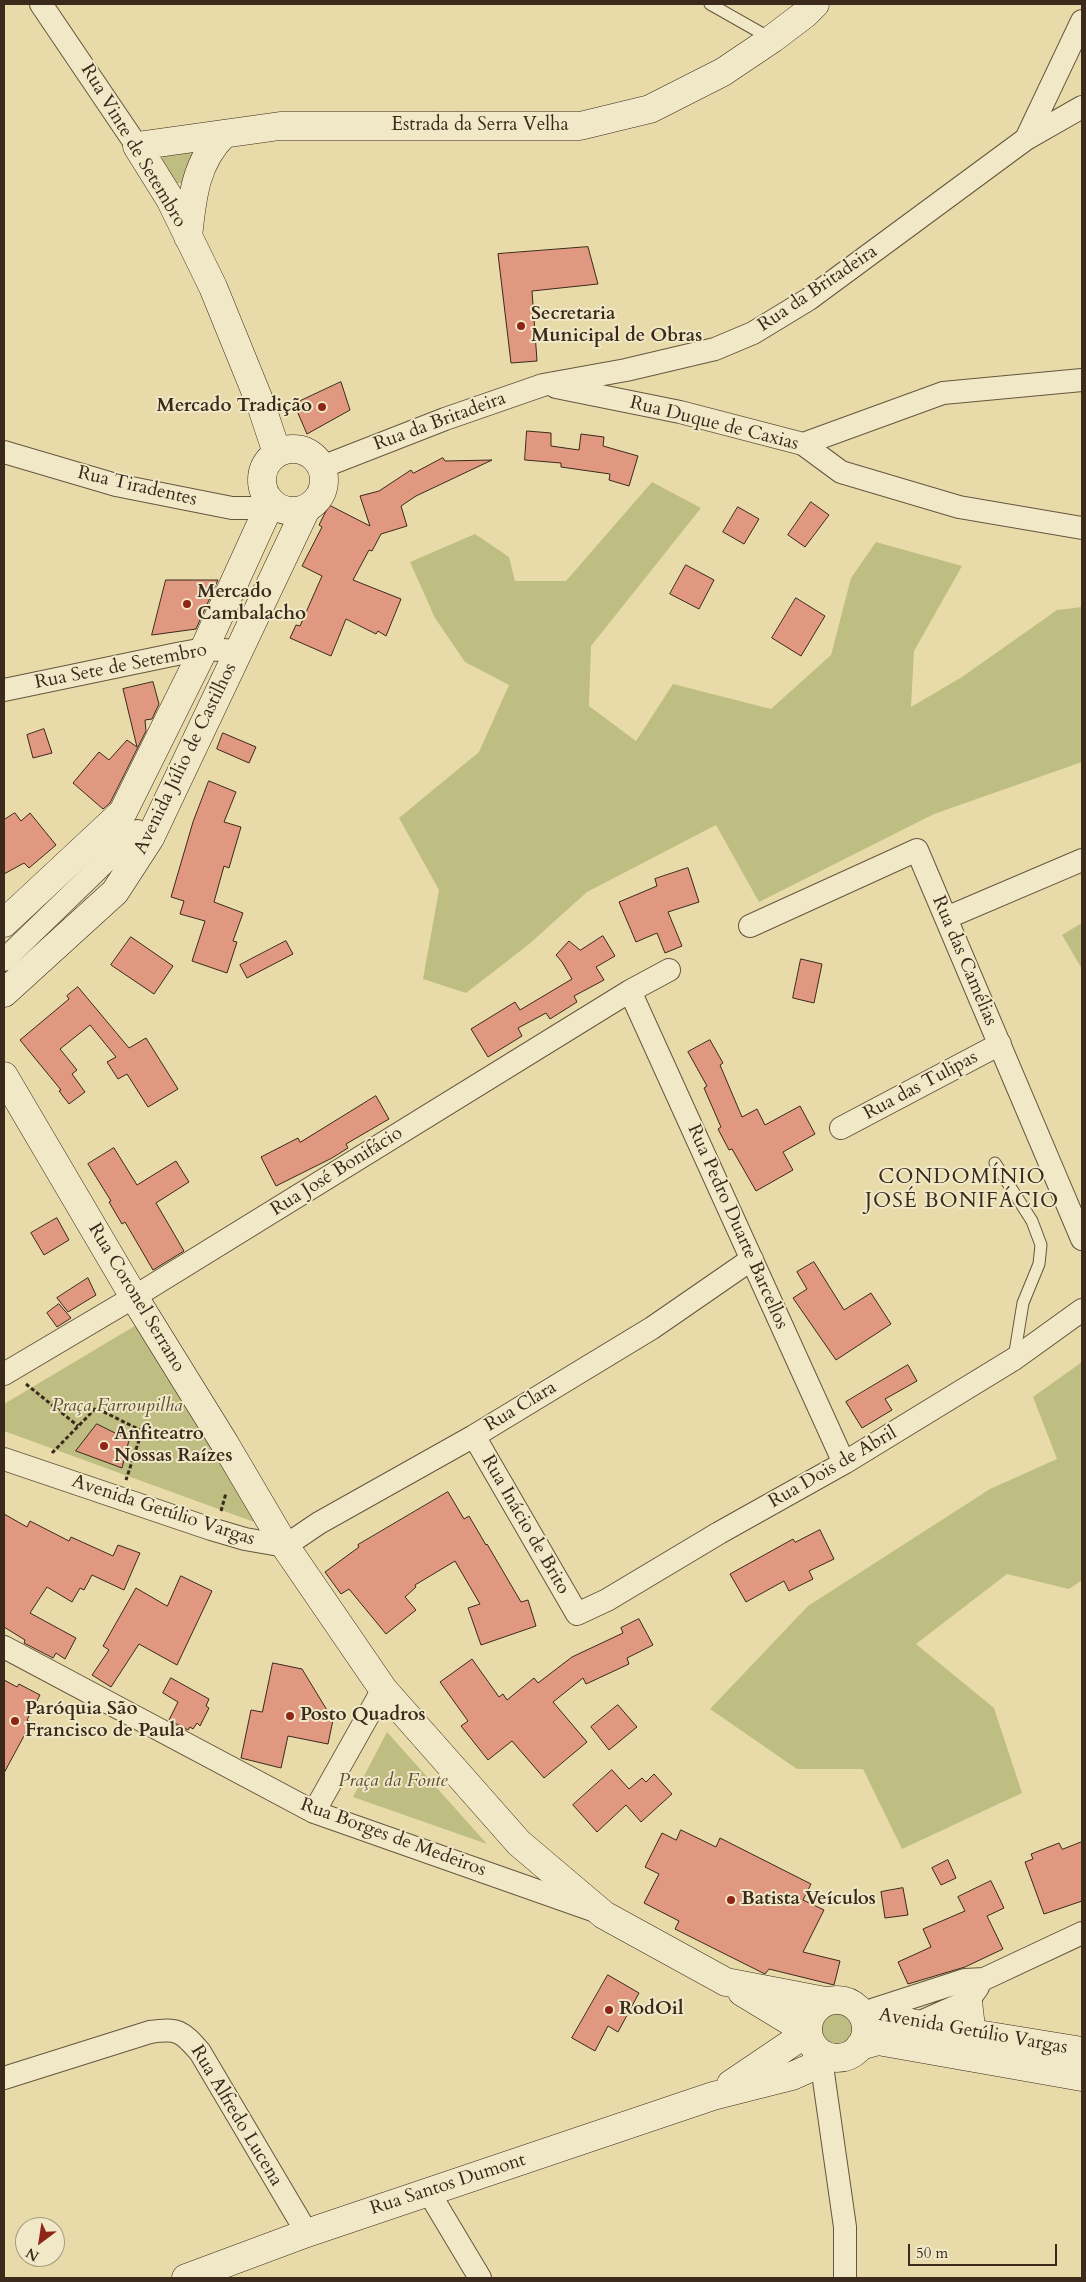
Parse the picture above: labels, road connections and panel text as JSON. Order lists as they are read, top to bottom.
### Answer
{
  "streets": {
    "main road": [
      "Estrada da Serra Velha",
      "Rua Vinte de Setembro",
      "Avenida Júlio de Castilhos",
      "Rua Coronel Serrano",
      "Avenida Getúlio Vargas",
      "Rua Santos Dumont"
    ],
    "street": [
      "Rua da Britadeira",
      "Rua Duque de Caxias",
      "Rua Tiradentes",
      "Rua Sete de Setembro",
      "Rua das Camélias",
      "Rua das Tulipas",
      "Rua José Bonifácio",
      "Rua Pedro Duarte Barcellos",
      "Rua Clara",
      "Rua Dois de Abril",
      "Rua Inácio de Brito",
      "Rua Borges de Medeiros",
      "Rua Alfredo Lucena"
    ]
  },
  "crossings": [
    ["Estrada da Serra Velha", "Rua Vinte de Setembro"],
    ["Rua Vinte de Setembro", "Rua da Britadeira"],
    ["Rua Vinte de Setembro", "Rua Tiradentes"],
    ["Rua da Britadeira", "Rua Duque de Caxias"],
    ["Rua da Britadeira", "Rua Tiradentes"],
    ["Rua Sete de Setembro", "Avenida Júlio de Castilhos"],
    ["Rua das Camélias", "Rua das Tulipas"],
    ["Rua José Bonifácio", "Rua Pedro Duarte Barcellos"],
    ["Rua José Bonifácio", "Rua Coronel Serrano"],
    ["Rua Pedro Duarte Barcellos", "Rua Clara"],
    ["Rua Pedro Duarte Barcellos", "Rua Dois de Abril"],
    ["Rua Coronel Serrano", "Rua Clara"],
    ["Rua Coronel Serrano", "Avenida Getúlio Vargas"],
    ["Rua Clara", "Avenida Getúlio Vargas"],
    ["Rua Clara", "Rua Inácio de Brito"],
    ["Rua Dois de Abril", "Rua Inácio de Brito"],
    ["Avenida Getúlio Vargas", "Rua Santos Dumont"],
    ["Rua Alfredo Lucena", "Rua Santos Dumont"]
  ],
  "districts": ["CONDOMÍNIO JOSÉ BONIFÁCIO"],
  "parks": ["Praça Farroupilha", "Praça da Fonte"],
  "places": [
    "Secretaria Municipal de Obras",
    "Mercado Tradição",
    "Mercado Cambalacho",
    "Anfiteatro Nossas Raízes",
    "Posto Quadros",
    "Paróquia São Francisco de Paula",
    "Batista Veículos",
    "RodOil"
  ],
  "scale_bar": "50 m",
  "north": "bottom left"
}
